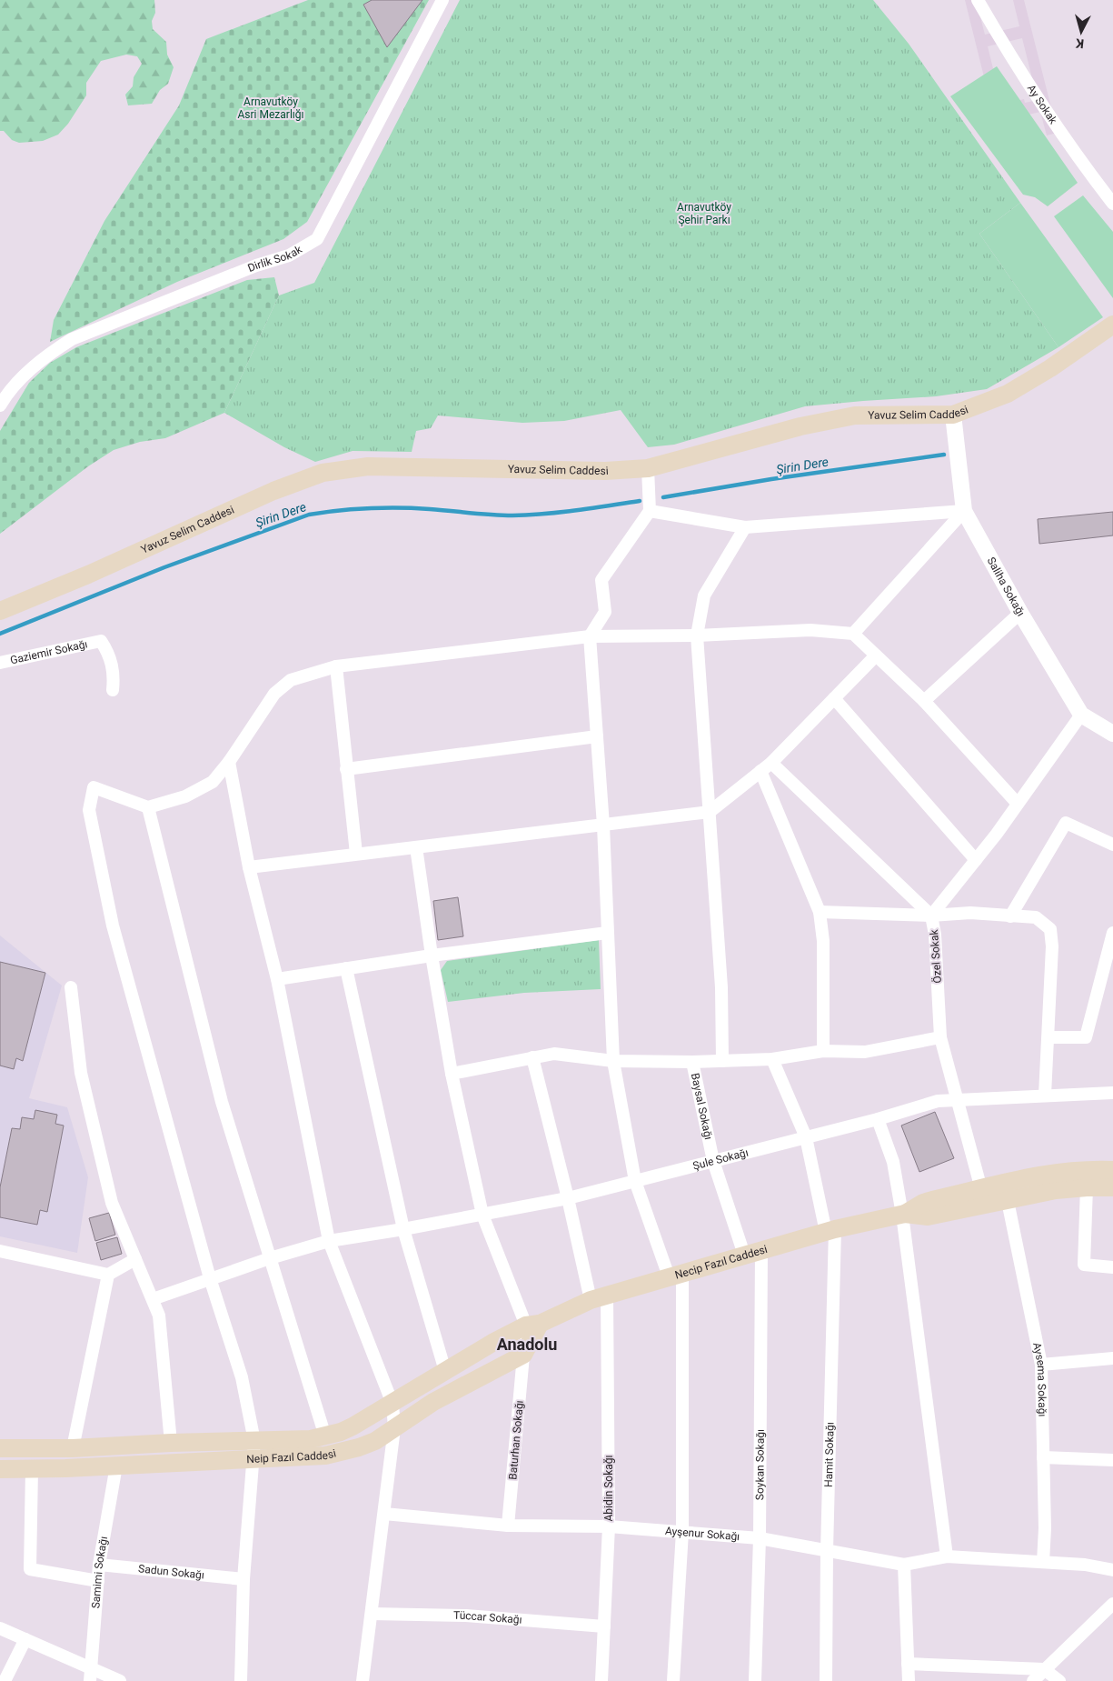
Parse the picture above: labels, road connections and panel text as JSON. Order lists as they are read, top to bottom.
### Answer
{
  "streets": {
    "main road": ["Yavuz Selim Caddesi", "Necip Fazıl Caddesi", "Neip Fazıl Caddesi"],
    "street": [
      "Ay Sokak",
      "Dirlik Sokak",
      "Saliha Sokağı",
      "Gaziemir Sokağı",
      "Özel Sokak",
      "Baysal Sokağı",
      "Şule Sokağı",
      "Aysema Sokağı",
      "Baturhan Sokağı",
      "Hamit Sokağı",
      "Soykan Sokağı",
      "Abidin Sokağı",
      "Ayşenur Sokağı",
      "Sadun Sokağı",
      "Samimi Sokağı",
      "Tüccar Sokağı"
    ]
  },
  "crossings": [
    ["Yavuz Selim Caddesi", "Saliha Sokağı"],
    ["Saliha Sokağı", "Özel Sokak"],
    ["Özel Sokak", "Şule Sokağı"],
    ["Özel Sokak", "Necip Fazıl Caddesi"],
    ["Baysal Sokağı", "Şule Sokağı"],
    ["Baysal Sokağı", "Necip Fazıl Caddesi"],
    ["Şule Sokağı", "Hamit Sokağı"],
    ["Şule Sokağı", "Abidin Sokağı"],
    ["Necip Fazıl Caddesi", "Aysema Sokağı"],
    ["Necip Fazıl Caddesi", "Hamit Sokağı"],
    ["Necip Fazıl Caddesi", "Neip Fazıl Caddesi"],
    ["Necip Fazıl Caddesi", "Soykan Sokağı"],
    ["Necip Fazıl Caddesi", "Abidin Sokağı"],
    ["Baturhan Sokağı", "Neip Fazıl Caddesi"],
    ["Baturhan Sokağı", "Ayşenur Sokağı"],
    ["Hamit Sokağı", "Ayşenur Sokağı"],
    ["Neip Fazıl Caddesi", "Samimi Sokağı"],
    ["Soykan Sokağı", "Ayşenur Sokağı"],
    ["Abidin Sokağı", "Ayşenur Sokağı"],
    ["Abidin Sokağı", "Tüccar Sokağı"],
    ["Sadun Sokağı", "Samimi Sokağı"]
  ],
  "districts": ["Anadolu"],
  "water": ["Şirin Dere"],
  "parks": ["Arnavutköy Asri Mezarlığı", "Arnavutköy Şehir Parkı"],
  "north": "bottom"
}
